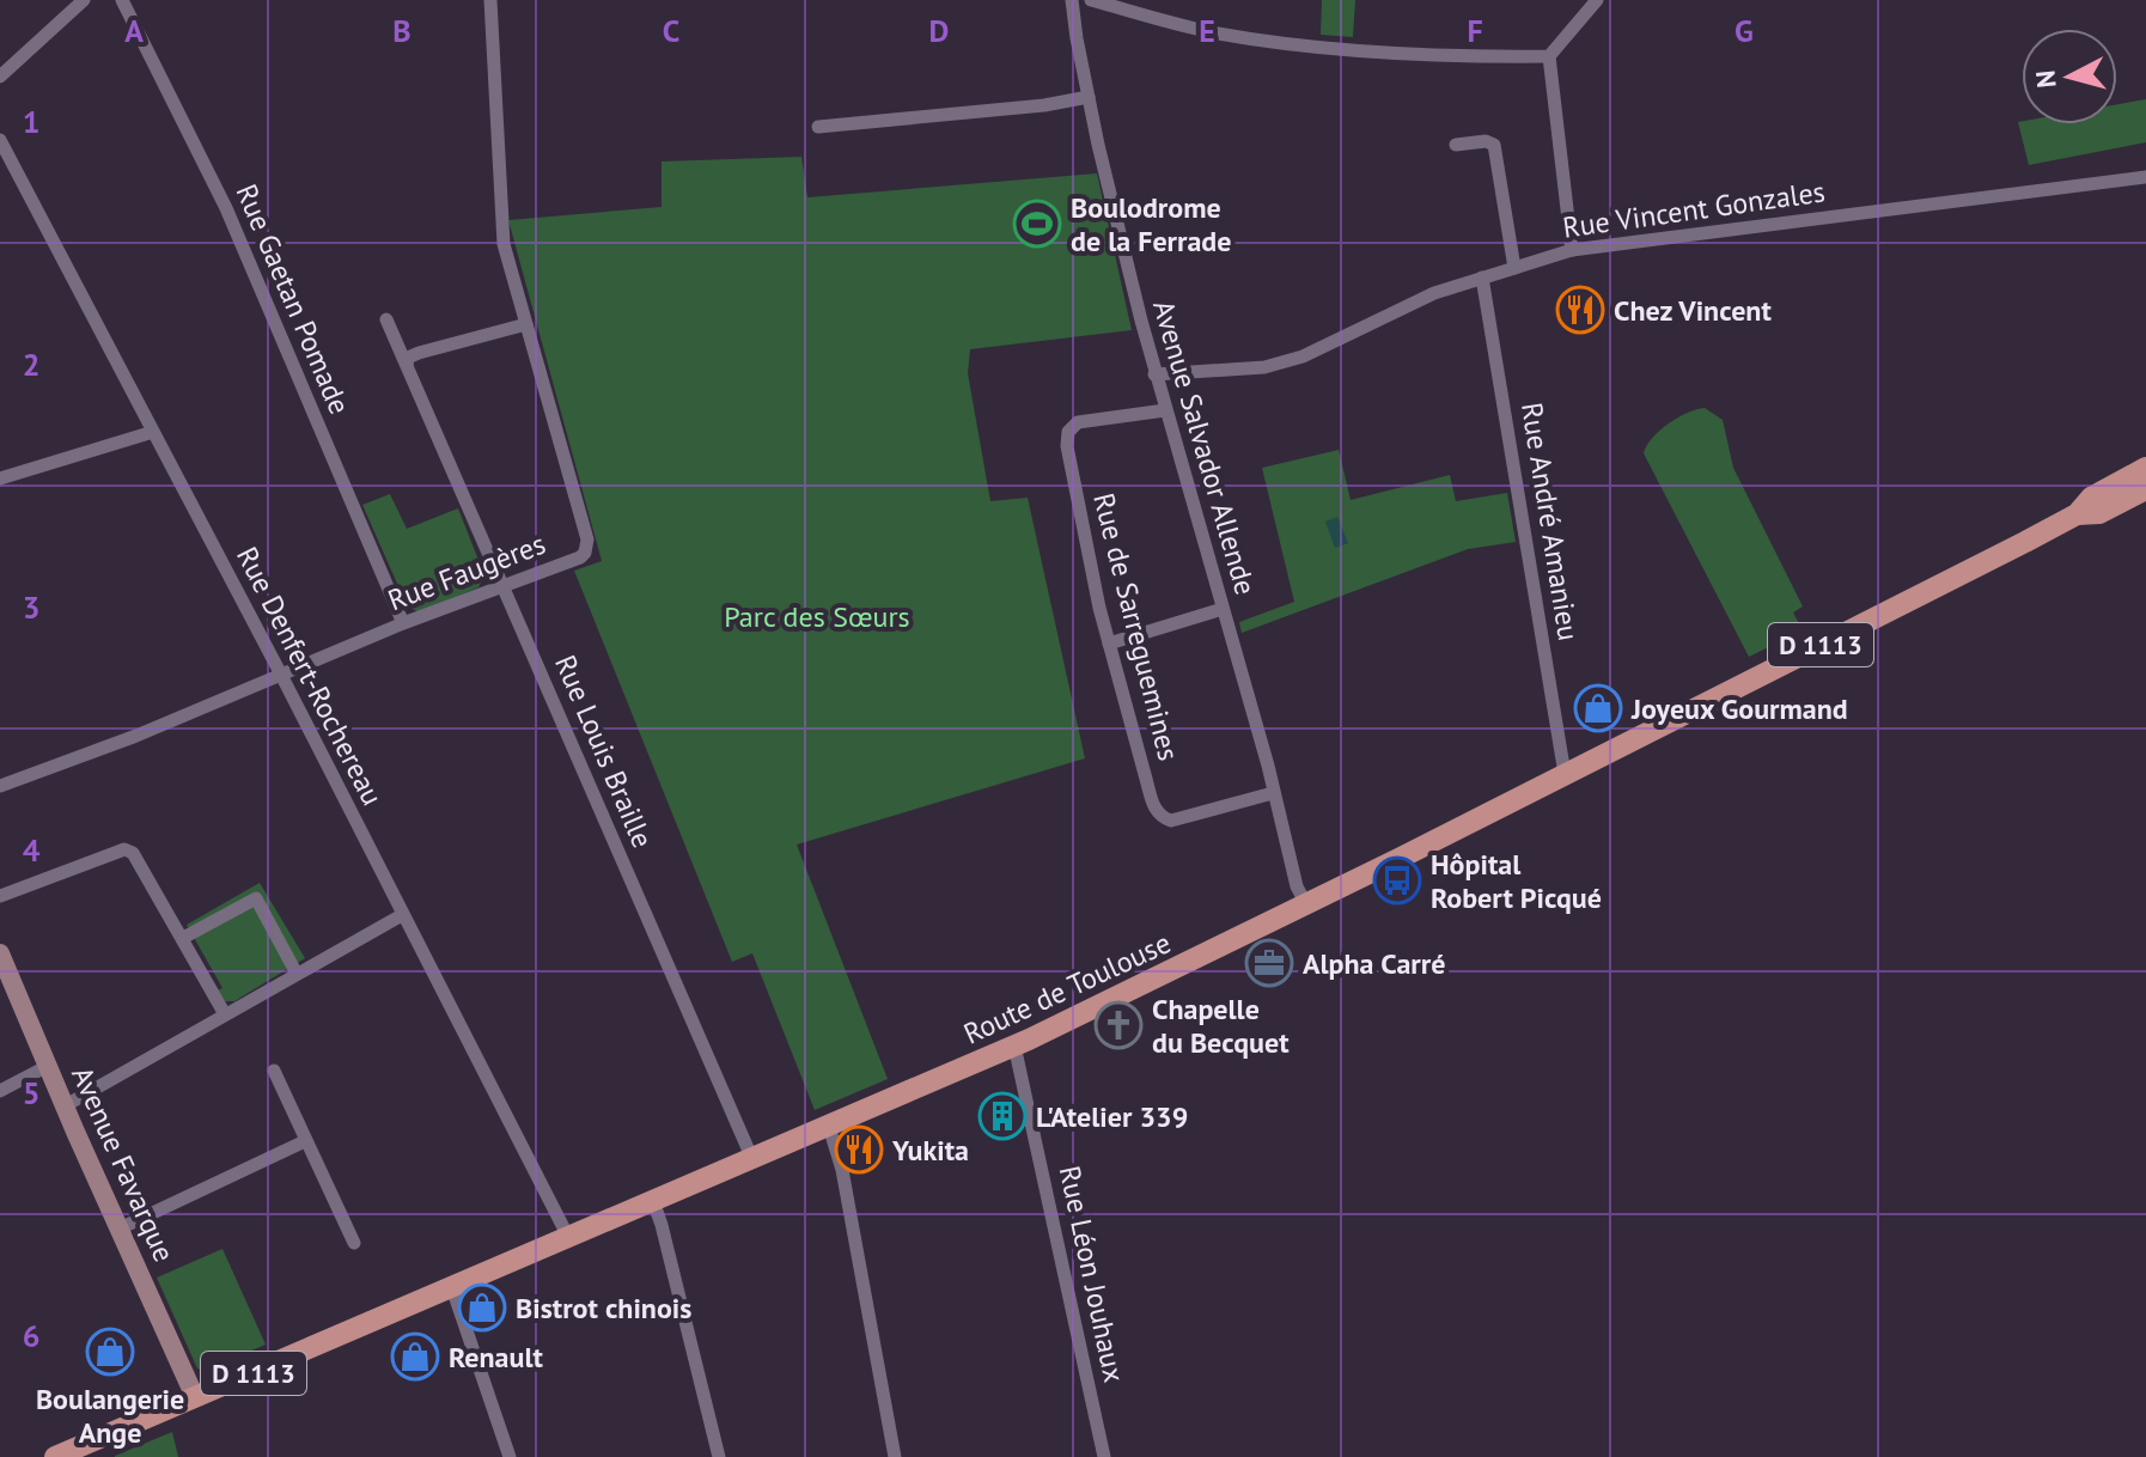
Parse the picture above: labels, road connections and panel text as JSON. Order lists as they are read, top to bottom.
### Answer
{
  "streets": {
    "main road": ["D 1113", "Route de Toulouse"],
    "street": [
      "Rue Vincent Gonzales",
      "Rue Gaetan Pomade",
      "Avenue Salvador Allende",
      "Rue André Amanieu",
      "Rue Faugères",
      "Rue de Sarreguemines",
      "Rue Denfert-Rochereau",
      "Rue Louis Braille",
      "Avenue Favarque",
      "Rue Léon Jouhaux"
    ]
  },
  "crossings": [
    ["Rue Vincent Gonzales", "Avenue Salvador Allende"],
    ["Rue Vincent Gonzales", "Rue André Amanieu"],
    ["Rue Gaetan Pomade", "Rue Faugères"],
    ["Avenue Salvador Allende", "Rue de Sarreguemines"],
    ["Avenue Salvador Allende", "Route de Toulouse"],
    ["Rue André Amanieu", "Route de Toulouse"],
    ["Rue Faugères", "Rue Denfert-Rochereau"],
    ["Rue Faugères", "Rue Louis Braille"],
    ["Rue Denfert-Rochereau", "Route de Toulouse"],
    ["Rue Louis Braille", "Route de Toulouse"],
    ["Route de Toulouse", "Avenue Favarque"],
    ["Route de Toulouse", "Rue Léon Jouhaux"]
  ],
  "parks": ["Parc des Sœurs"],
  "places": {
    "sports": ["Boulodrome de la Ferrade"],
    "restaurant": ["Chez Vincent", "Yukita"],
    "shop": [
      "Joyeux Gourmand",
      "Bistrot chinois",
      "Boulangerie Ange",
      "Renault"
    ],
    "bus stop": ["Hôpital Robert Picqué"],
    "office": ["Alpha Carré"],
    "church": ["Chapelle du Becquet"],
    "building": ["L'Atelier 339"]
  },
  "north": "left",
  "grid": {
    "columns": [
      "A",
      "B",
      "C",
      "D",
      "E",
      "F",
      "G"
    ],
    "rows": [
      "1",
      "2",
      "3",
      "4",
      "5",
      "6"
    ]
  }
}
